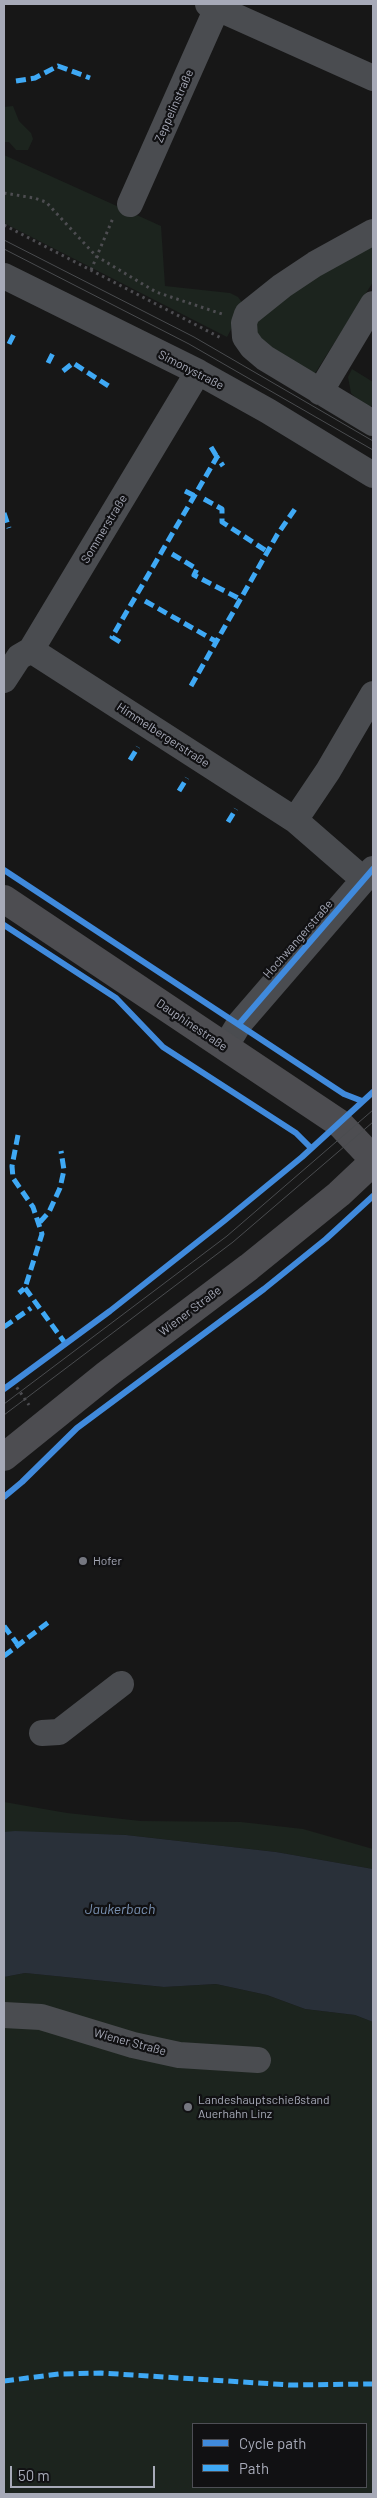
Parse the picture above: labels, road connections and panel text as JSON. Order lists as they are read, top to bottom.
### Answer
{
  "streets": {
    "main road": ["Dauphinestraße", "Wiener Straße"],
    "street": [
      "Zeppelinstraße",
      "Simonystraße",
      "Sommerstraße",
      "Himmelbergerstraße",
      "Hochwangerstraße"
    ]
  },
  "crossings": [
    ["Simonystraße", "Sommerstraße"],
    ["Sommerstraße", "Himmelbergerstraße"],
    ["Himmelbergerstraße", "Hochwangerstraße"],
    ["Hochwangerstraße", "Dauphinestraße"],
    ["Dauphinestraße", "Wiener Straße"]
  ],
  "water": ["Jaukerbach"],
  "places": ["Hofer", "Landeshauptschießstand Auerhahn Linz"],
  "legend": ["Cycle path", "Path"],
  "scale_bar": "50 m"
}
